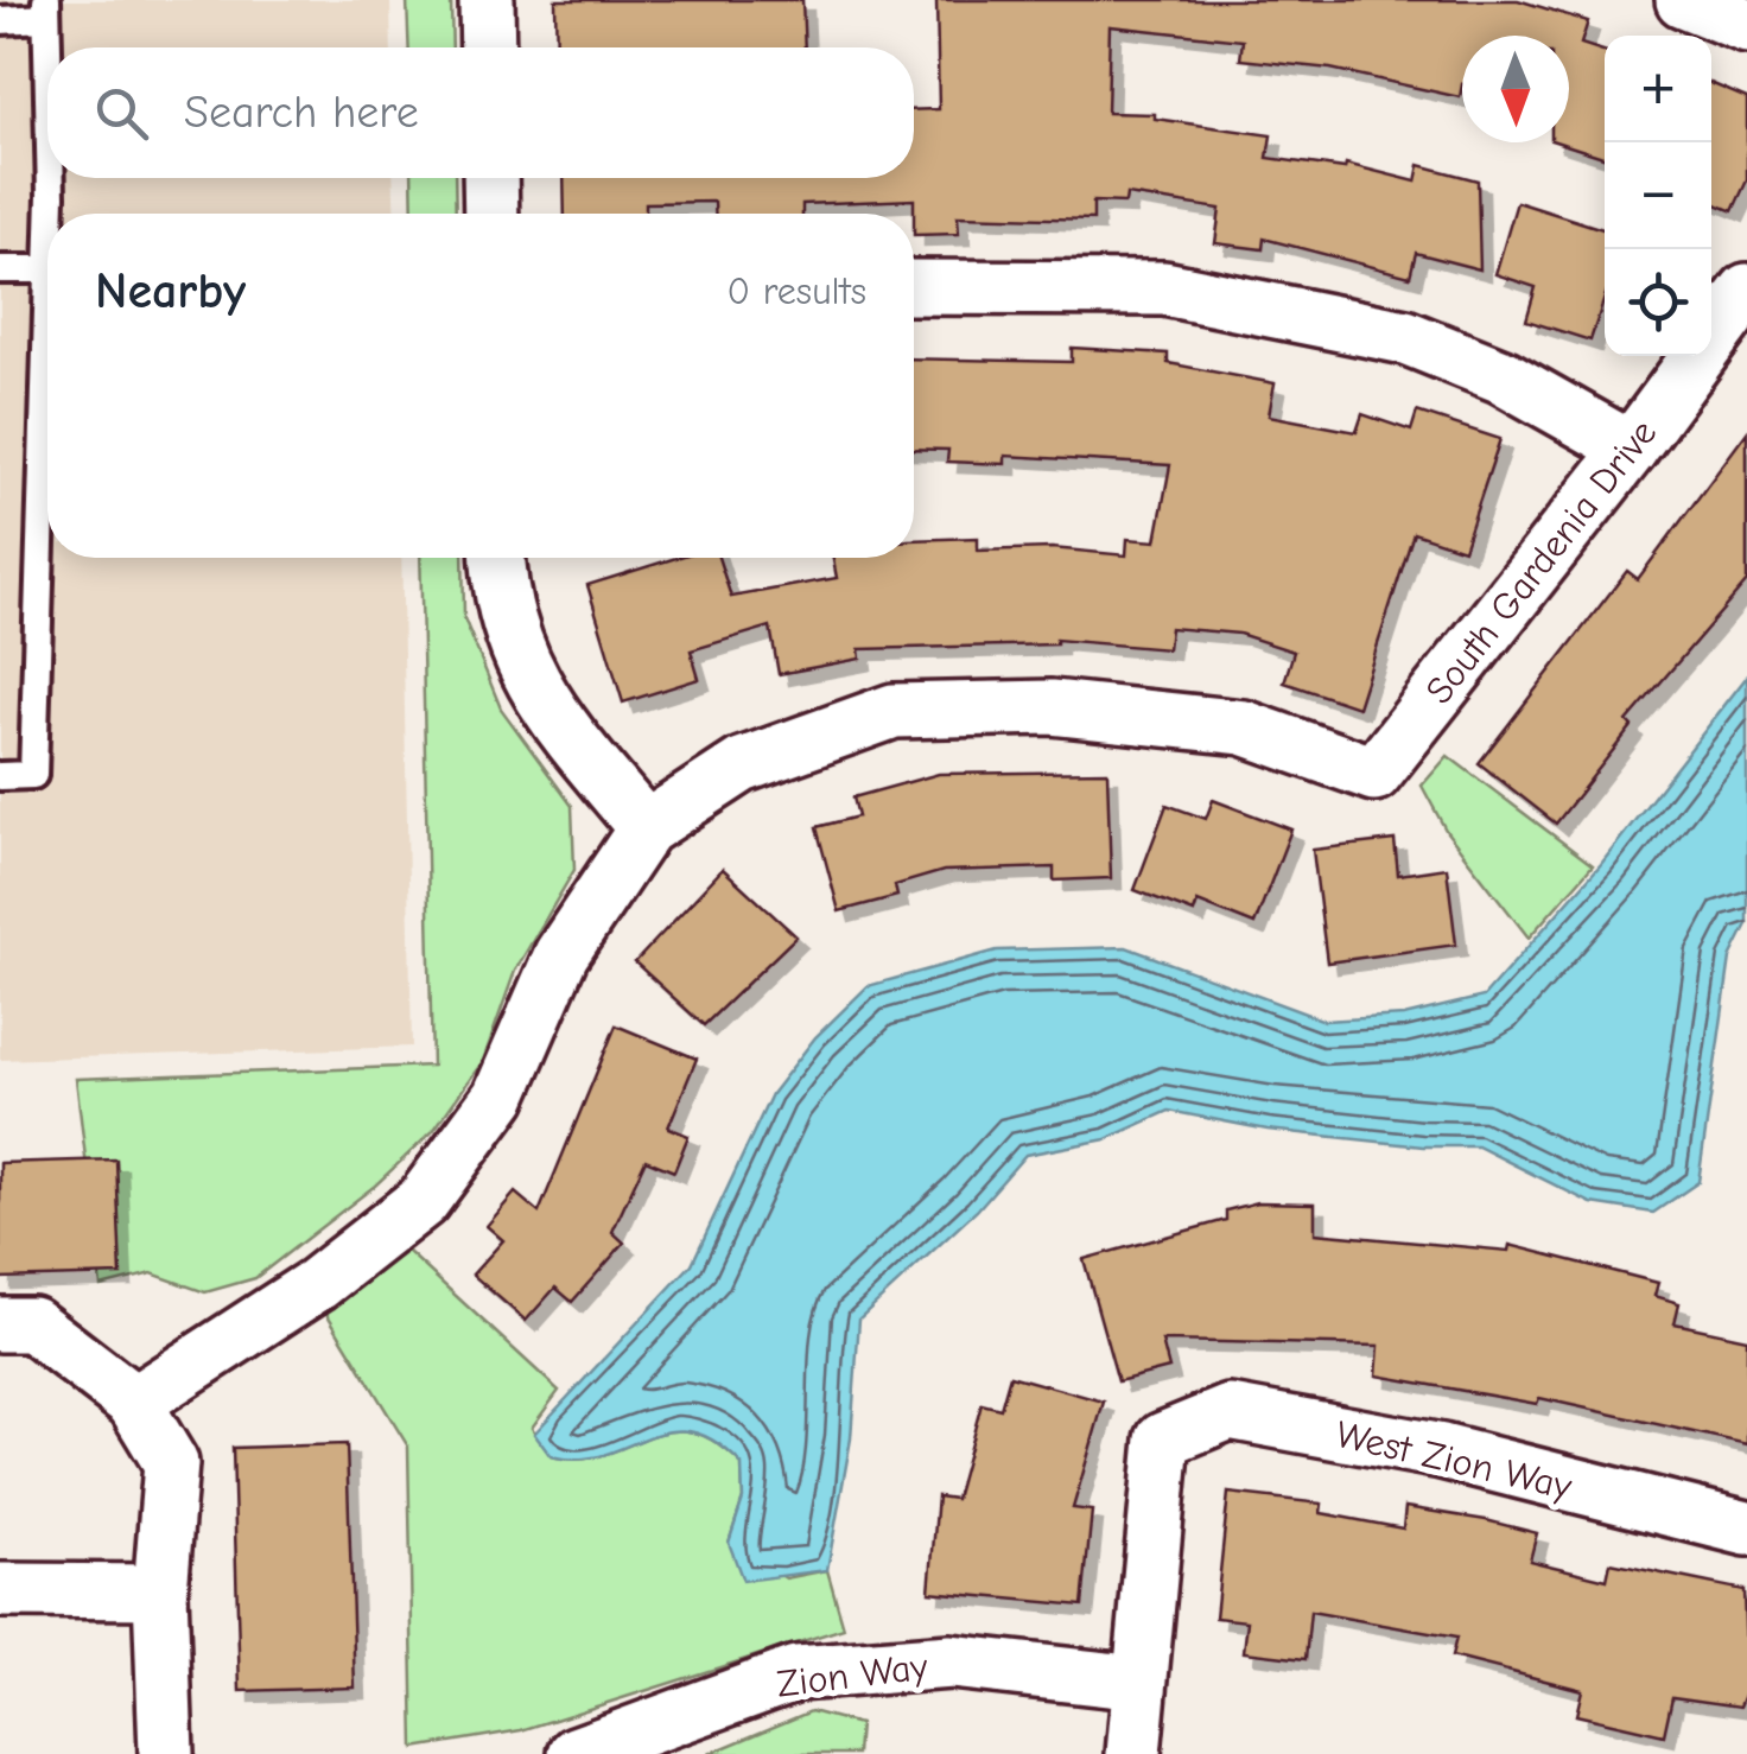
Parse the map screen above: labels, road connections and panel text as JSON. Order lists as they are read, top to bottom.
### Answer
{
  "streets": {
    "street": ["South Gardenia Drive", "West Zion Way", "Zion Way"]
  },
  "crossings": [
    ["West Zion Way", "Zion Way"]
  ],
  "north": "bottom",
  "page": {
    "map_buttons": ["+", "−"],
    "search": "Search here",
    "heading": ["Nearby", "0 results"]
  }
}
